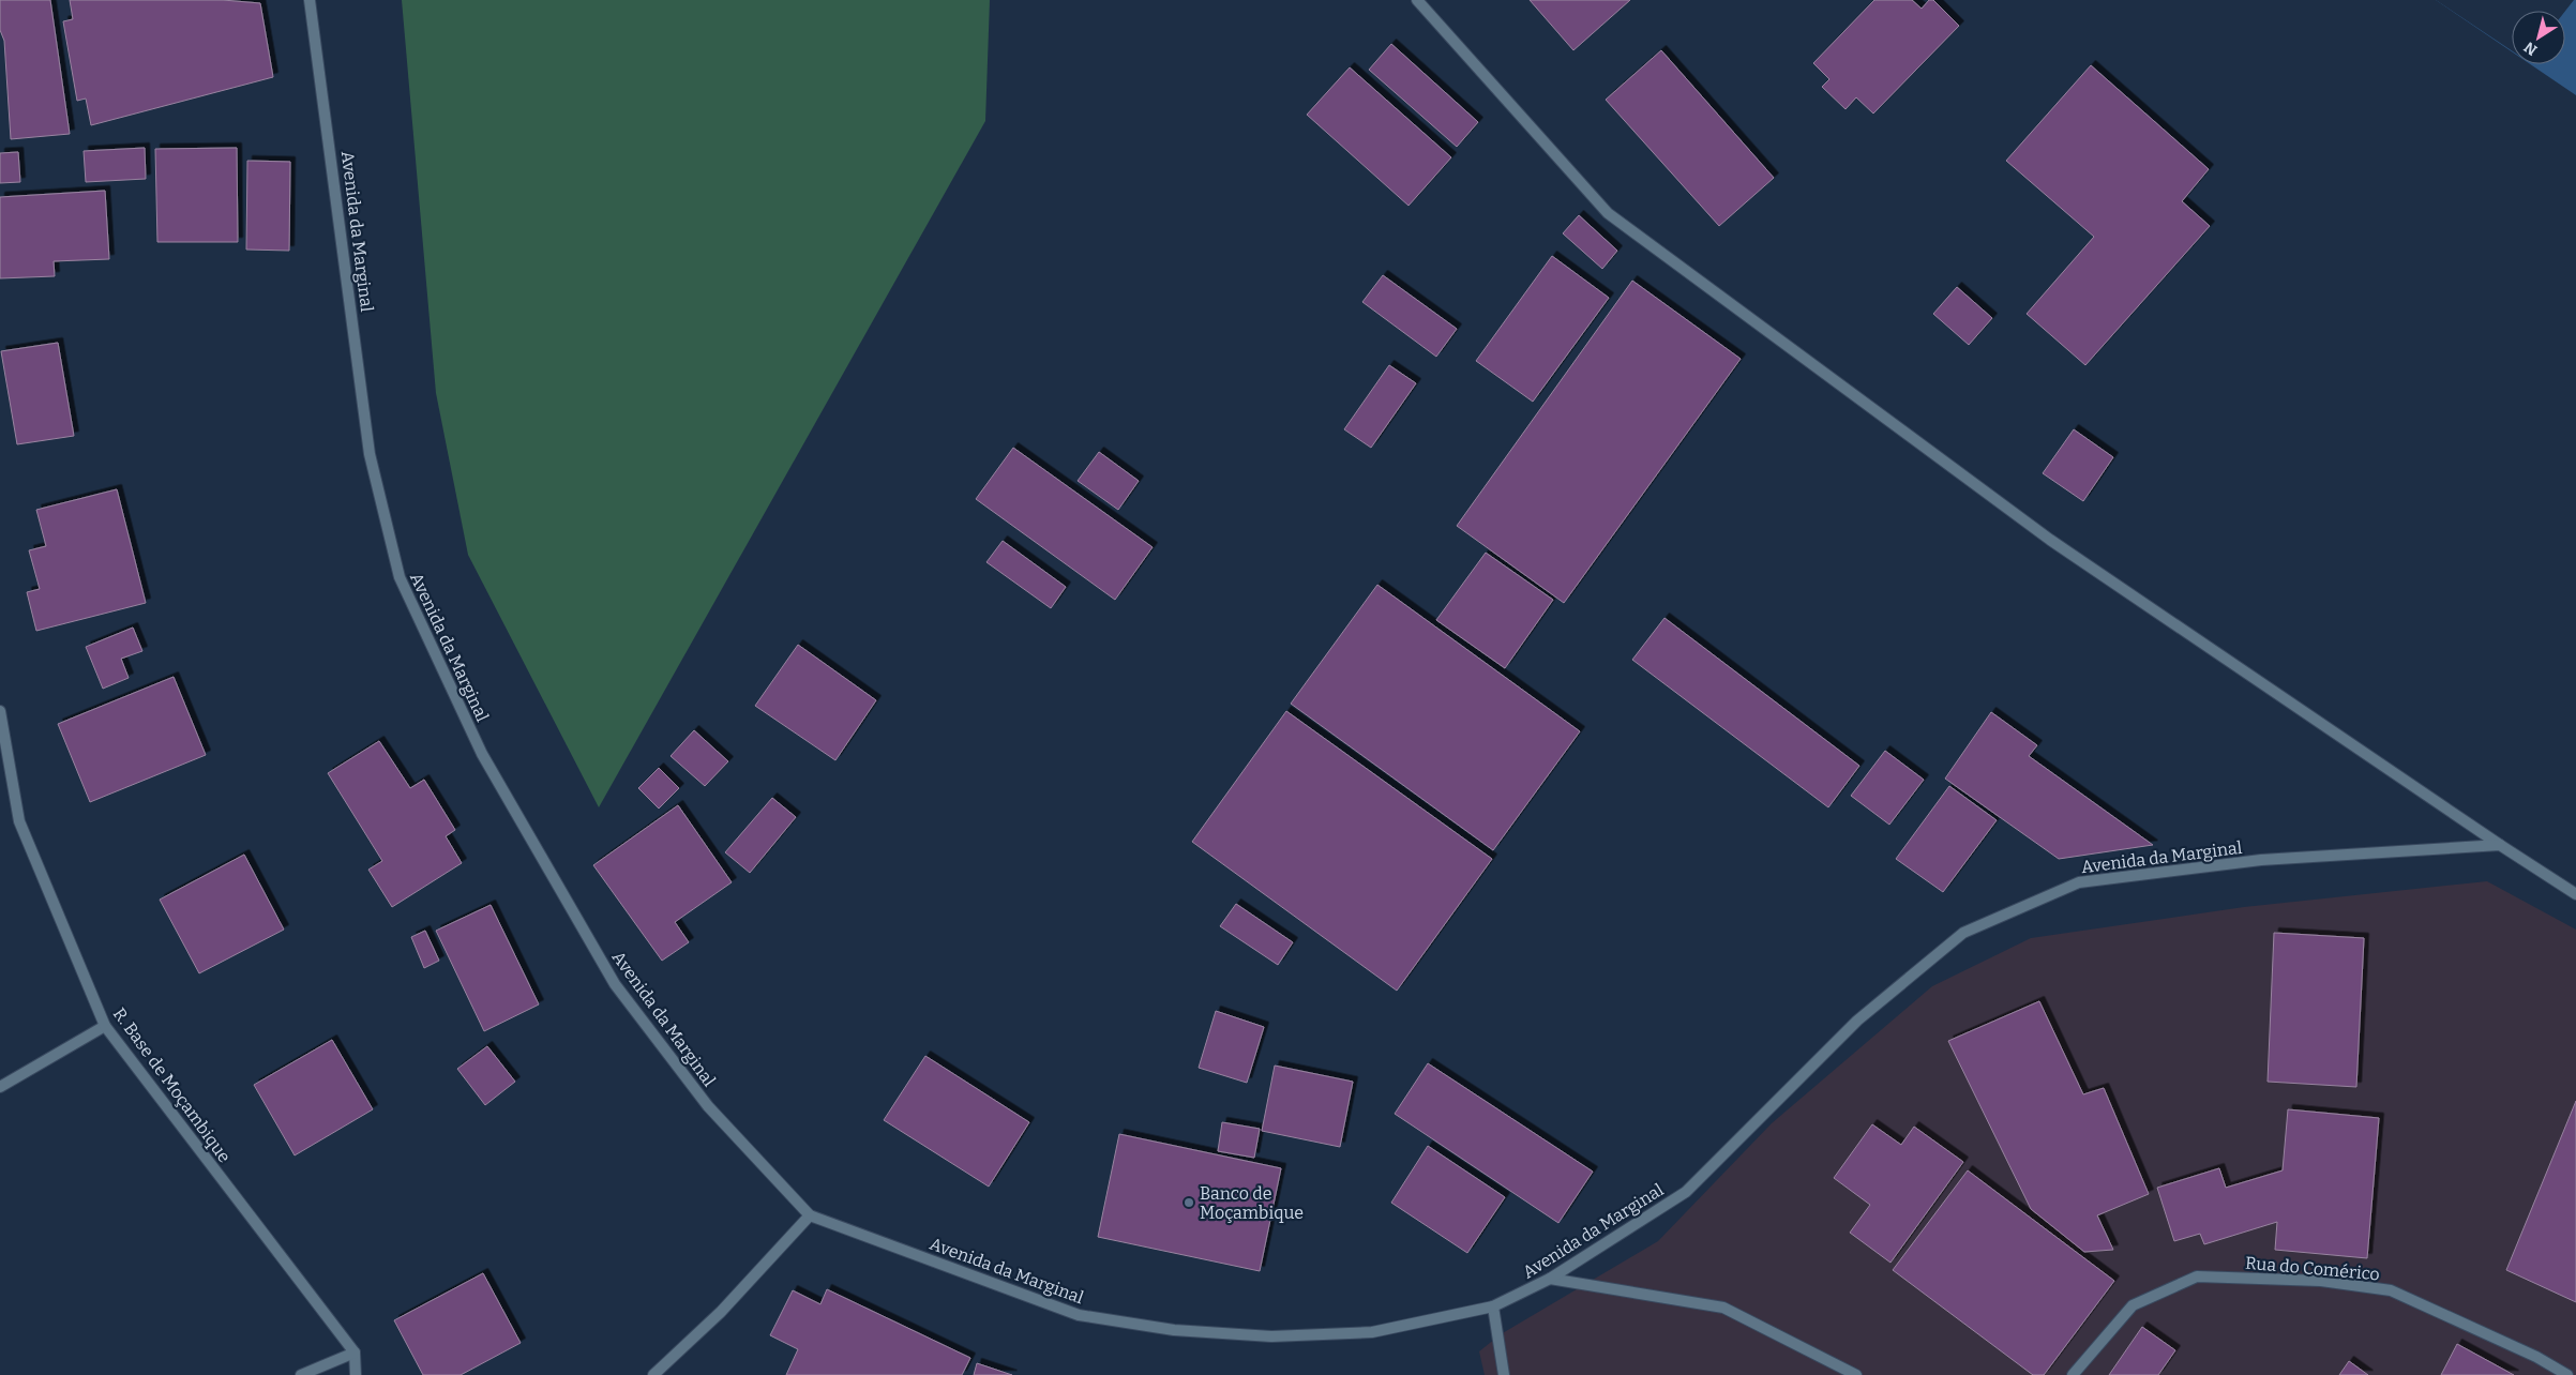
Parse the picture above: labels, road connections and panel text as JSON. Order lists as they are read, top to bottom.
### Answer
{
  "streets": {
    "street": ["Avenida da Marginal", "R. Base de Moçambique", "Rua do Comérico"]
  },
  "places": ["Banco de Moçambique"],
  "north": "bottom left"
}
